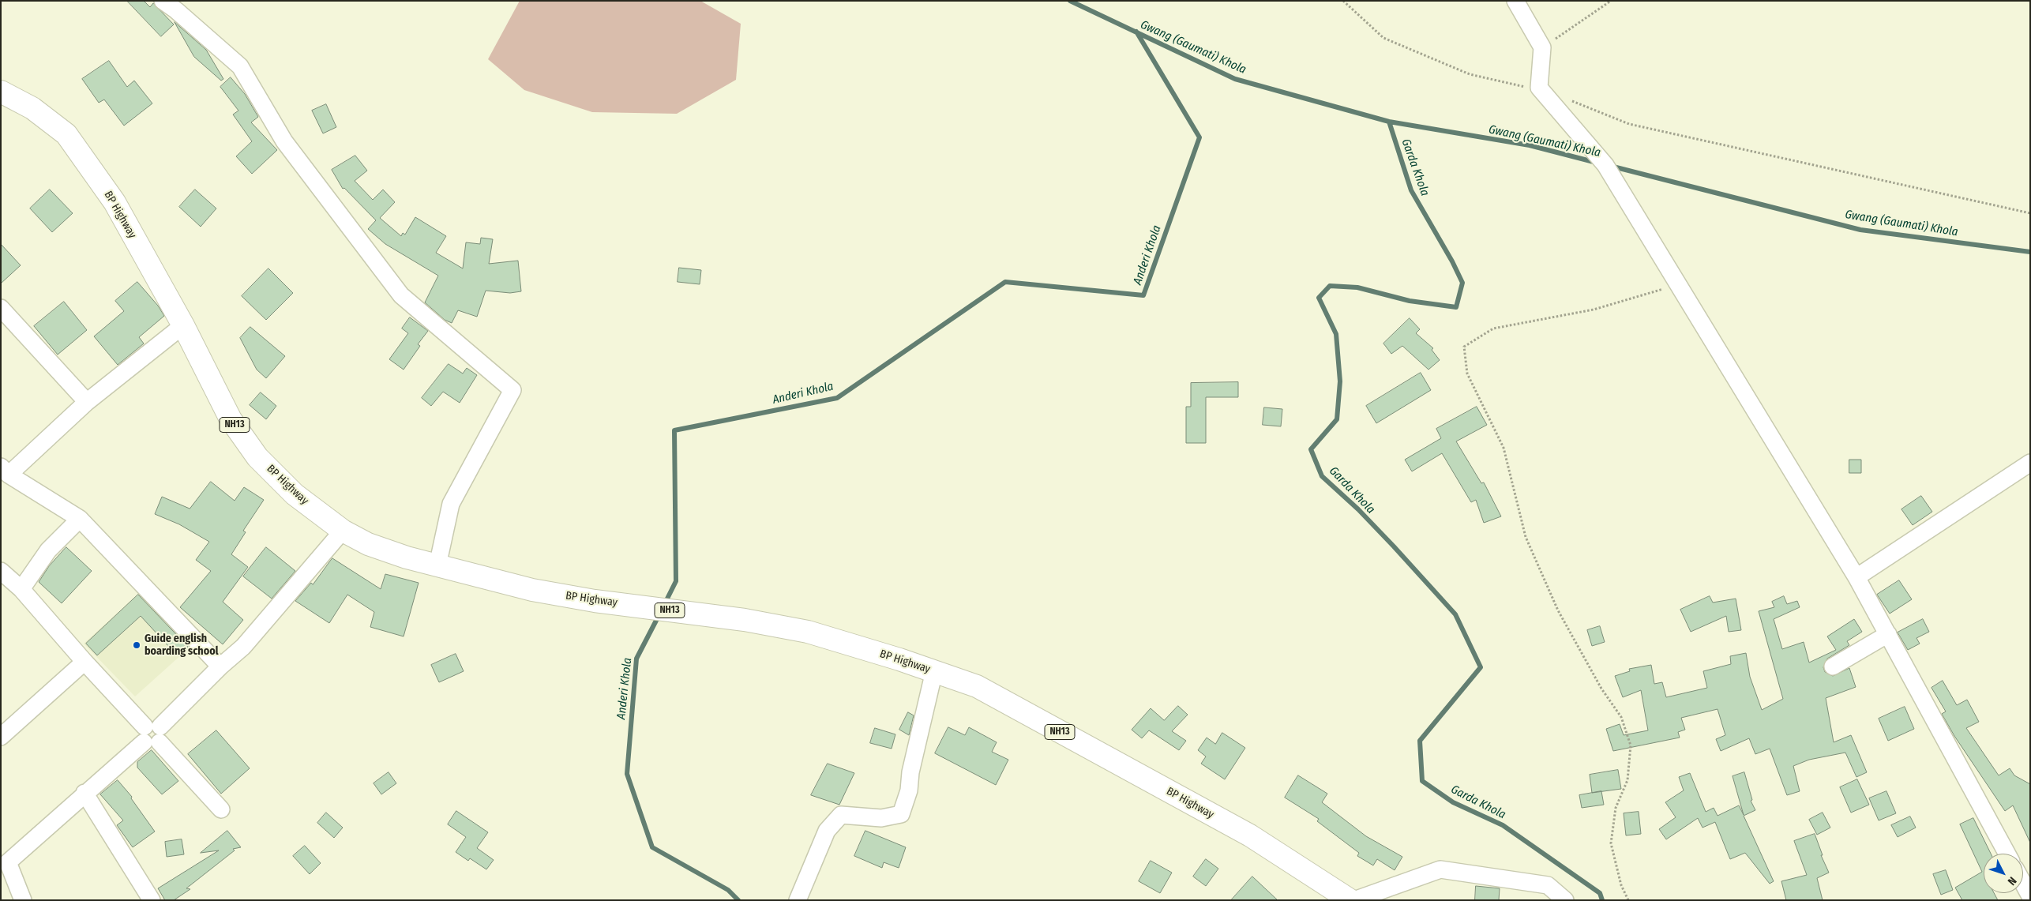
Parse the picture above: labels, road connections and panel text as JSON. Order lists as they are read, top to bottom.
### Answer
{
  "streets": {
    "highway": ["BP Highway", "NH13"]
  },
  "water": ["Gwang (Gaumati) Khola", "Garda Khola", "Anderi Khola"],
  "places": ["Guide english boarding school"],
  "north": "bottom right"
}
